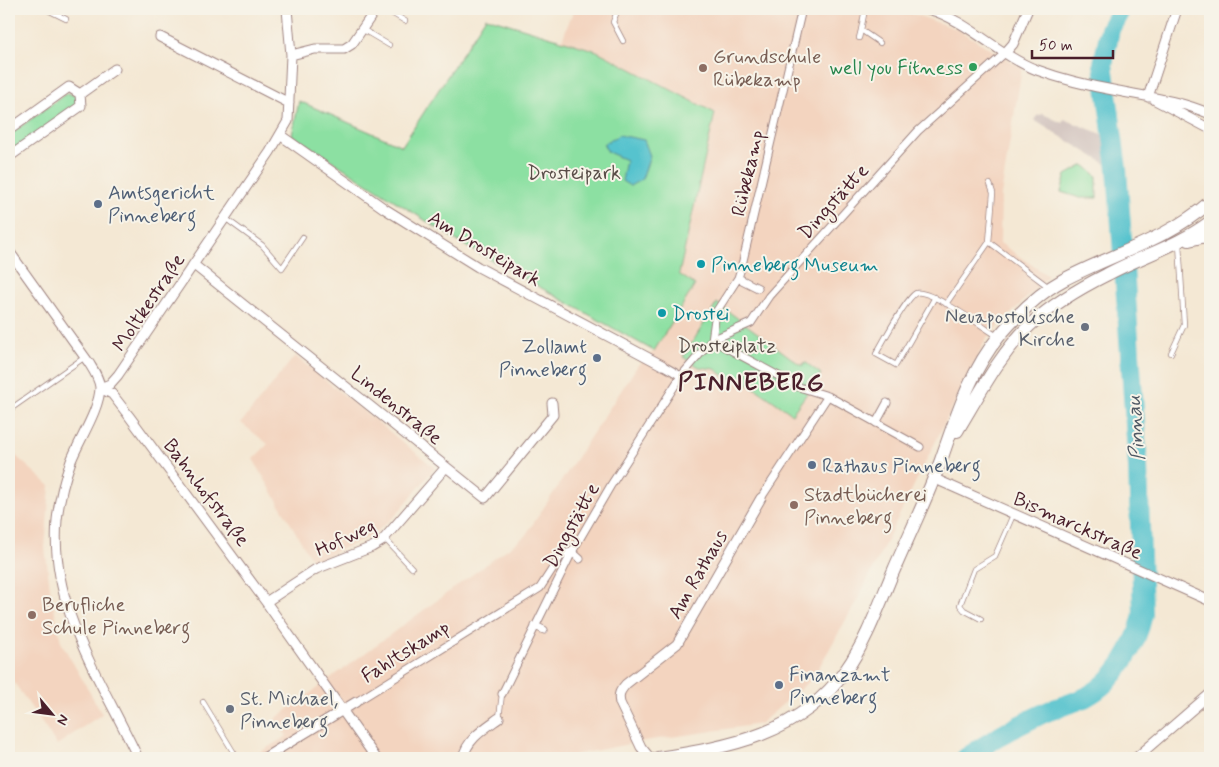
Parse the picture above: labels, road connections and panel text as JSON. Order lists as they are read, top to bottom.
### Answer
{
  "streets": {
    "street": [
      "Rübekamp",
      "Dingstätte",
      "Am Drosteipark",
      "Moltkestraße",
      "Lindenstraße",
      "Bahnhofstraße",
      "Bismarckstraße",
      "Hofweg",
      "Am Rathaus",
      "Fahltskamp"
    ]
  },
  "crossings": [
    ["Rübekamp", "Dingstätte"],
    ["Dingstätte", "Am Drosteipark"],
    ["Dingstätte", "Fahltskamp"],
    ["Am Drosteipark", "Moltkestraße"],
    ["Moltkestraße", "Lindenstraße"],
    ["Moltkestraße", "Bahnhofstraße"],
    ["Lindenstraße", "Hofweg"],
    ["Bahnhofstraße", "Hofweg"],
    ["Bahnhofstraße", "Fahltskamp"]
  ],
  "districts": ["PINNEBERG"],
  "water": ["Pinnau"],
  "parks": ["Drosteipark", "Drosteiplatz"],
  "places": [
    "well you Fitness",
    "Grundschule Rübekamp",
    "Amtsgericht Pinneberg",
    "Pinneberg Museum",
    "Drostei",
    "Neuapostolische Kirche",
    "Zollamt Pinneberg",
    "Rathaus Pinneberg",
    "Stadtbücherei Pinneberg",
    "Berufliche Schule Pinneberg",
    "Finanzamt Pinneberg",
    "St. Michael, Pinneberg"
  ],
  "scale_bar": "50 m",
  "north": "bottom right"
}
